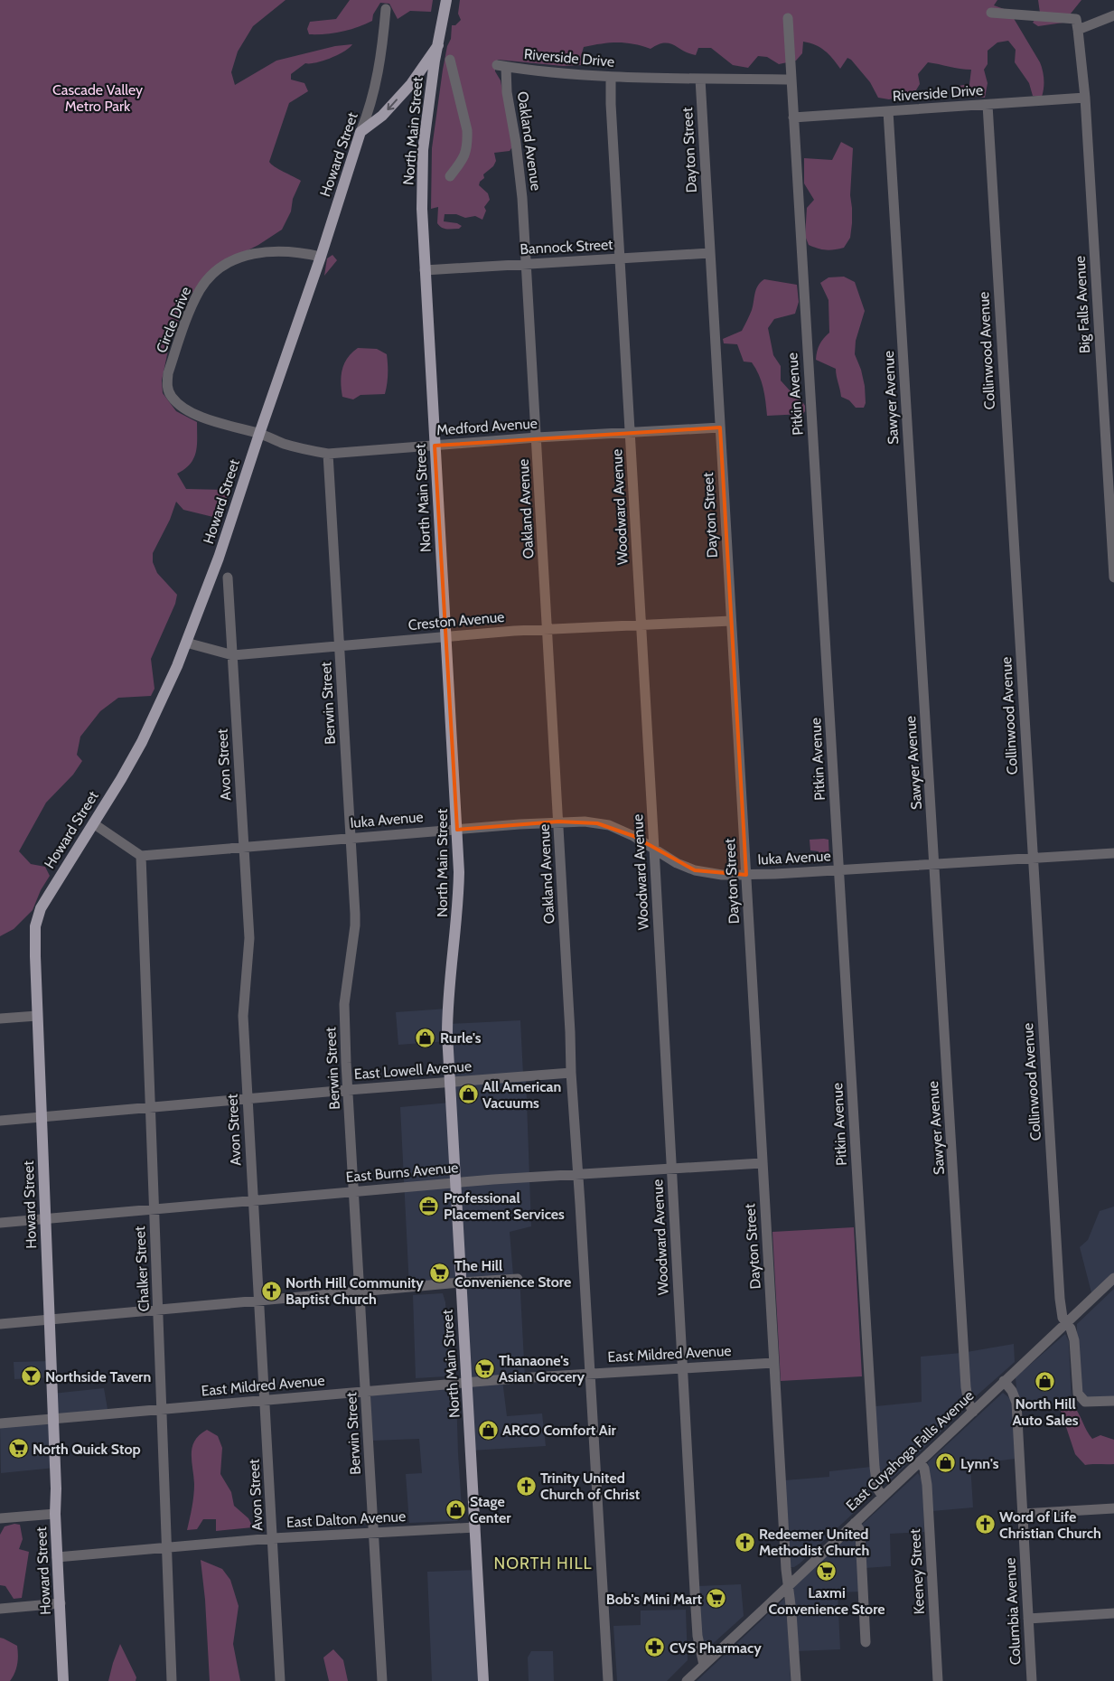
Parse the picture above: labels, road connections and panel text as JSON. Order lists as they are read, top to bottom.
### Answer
{
  "streets": {
    "main road": ["North Main Street", "Howard Street"],
    "street": [
      "Riverside Drive",
      "Oakland Avenue",
      "Dayton Street",
      "Bannock Street",
      "Big Falls Avenue",
      "Circle Drive",
      "Collinwood Avenue",
      "Pitkin Avenue",
      "Sawyer Avenue",
      "Medford Avenue",
      "Woodward Avenue",
      "Creston Avenue",
      "Berwin Street",
      "Avon Street",
      "Iuka Avenue",
      "East Lowell Avenue",
      "East Burns Avenue",
      "Chalker Street",
      "East Mildred Avenue",
      "East Cuyahoga Falls Avenue",
      "East Dalton Avenue",
      "Keeney Street",
      "Columbia Avenue"
    ]
  },
  "crossings": [
    ["Riverside Drive", "Oakland Avenue"],
    ["Riverside Drive", "Dayton Street"],
    ["Riverside Drive", "Big Falls Avenue"],
    ["Riverside Drive", "Collinwood Avenue"],
    ["Riverside Drive", "Pitkin Avenue"],
    ["Riverside Drive", "Sawyer Avenue"],
    ["Riverside Drive", "Woodward Avenue"],
    ["North Main Street", "Bannock Street"],
    ["North Main Street", "Medford Avenue"],
    ["North Main Street", "Creston Avenue"],
    ["North Main Street", "Iuka Avenue"],
    ["North Main Street", "East Lowell Avenue"],
    ["North Main Street", "East Burns Avenue"],
    ["North Main Street", "East Mildred Avenue"],
    ["North Main Street", "East Dalton Avenue"],
    ["Oakland Avenue", "Bannock Street"],
    ["Oakland Avenue", "Medford Avenue"],
    ["Oakland Avenue", "Creston Avenue"],
    ["Oakland Avenue", "Iuka Avenue"],
    ["Oakland Avenue", "East Lowell Avenue"],
    ["Oakland Avenue", "East Burns Avenue"],
    ["Oakland Avenue", "East Mildred Avenue"],
    ["Dayton Street", "Bannock Street"],
    ["Dayton Street", "Medford Avenue"],
    ["Dayton Street", "Creston Avenue"],
    ["Dayton Street", "Iuka Avenue"],
    ["Dayton Street", "East Burns Avenue"],
    ["Dayton Street", "East Mildred Avenue"],
    ["Dayton Street", "East Cuyahoga Falls Avenue"],
    ["Howard Street", "Circle Drive"],
    ["Howard Street", "Medford Avenue"],
    ["Howard Street", "Creston Avenue"],
    ["Howard Street", "East Lowell Avenue"],
    ["Howard Street", "East Burns Avenue"],
    ["Howard Street", "East Mildred Avenue"],
    ["Howard Street", "East Dalton Avenue"],
    ["Bannock Street", "Woodward Avenue"],
    ["Circle Drive", "Medford Avenue"],
    ["Collinwood Avenue", "Iuka Avenue"],
    ["Collinwood Avenue", "East Cuyahoga Falls Avenue"],
    ["Pitkin Avenue", "Iuka Avenue"],
    ["Pitkin Avenue", "East Cuyahoga Falls Avenue"],
    ["Sawyer Avenue", "Iuka Avenue"],
    ["Sawyer Avenue", "East Cuyahoga Falls Avenue"],
    ["Medford Avenue", "Woodward Avenue"],
    ["Medford Avenue", "Berwin Street"],
    ["Woodward Avenue", "Creston Avenue"],
    ["Woodward Avenue", "Iuka Avenue"],
    ["Woodward Avenue", "East Burns Avenue"],
    ["Woodward Avenue", "East Mildred Avenue"],
    ["Woodward Avenue", "East Cuyahoga Falls Avenue"],
    ["Creston Avenue", "Berwin Street"],
    ["Creston Avenue", "Avon Street"],
    ["Berwin Street", "Iuka Avenue"],
    ["Berwin Street", "East Lowell Avenue"],
    ["Berwin Street", "East Burns Avenue"],
    ["Berwin Street", "East Mildred Avenue"],
    ["Berwin Street", "East Dalton Avenue"],
    ["Avon Street", "Iuka Avenue"],
    ["Avon Street", "East Lowell Avenue"],
    ["Avon Street", "East Burns Avenue"],
    ["Avon Street", "East Mildred Avenue"],
    ["Avon Street", "East Dalton Avenue"],
    ["Iuka Avenue", "Chalker Street"],
    ["East Lowell Avenue", "Chalker Street"],
    ["East Burns Avenue", "Chalker Street"],
    ["Chalker Street", "East Mildred Avenue"],
    ["Chalker Street", "East Dalton Avenue"],
    ["East Cuyahoga Falls Avenue", "Keeney Street"],
    ["East Cuyahoga Falls Avenue", "Columbia Avenue"]
  ],
  "districts": ["NORTH HILL"],
  "parks": ["Cascade Valley Metro Park"],
  "places": {
    "shop": [
      "Rurle's",
      "All American Vacuums",
      "North Hill Auto Sales",
      "ARCO Comfort Air",
      "Lynn's",
      "Stage Center"
    ],
    "office": ["Professional Placement Services"],
    "supermarket": [
      "The Hill Convenience Store",
      "Thanaone's Asian Grocery",
      "North Quick Stop",
      "Laxmi Convenience Store",
      "Bob's Mini Mart"
    ],
    "church": [
      "North Hill Community Baptist Church",
      "Trinity United Church of Christ",
      "Word of Life Christian Church",
      "Redeemer United Methodist Church"
    ],
    "bar": ["Northside Tavern"],
    "pharmacy": ["CVS Pharmacy"]
  }
}
